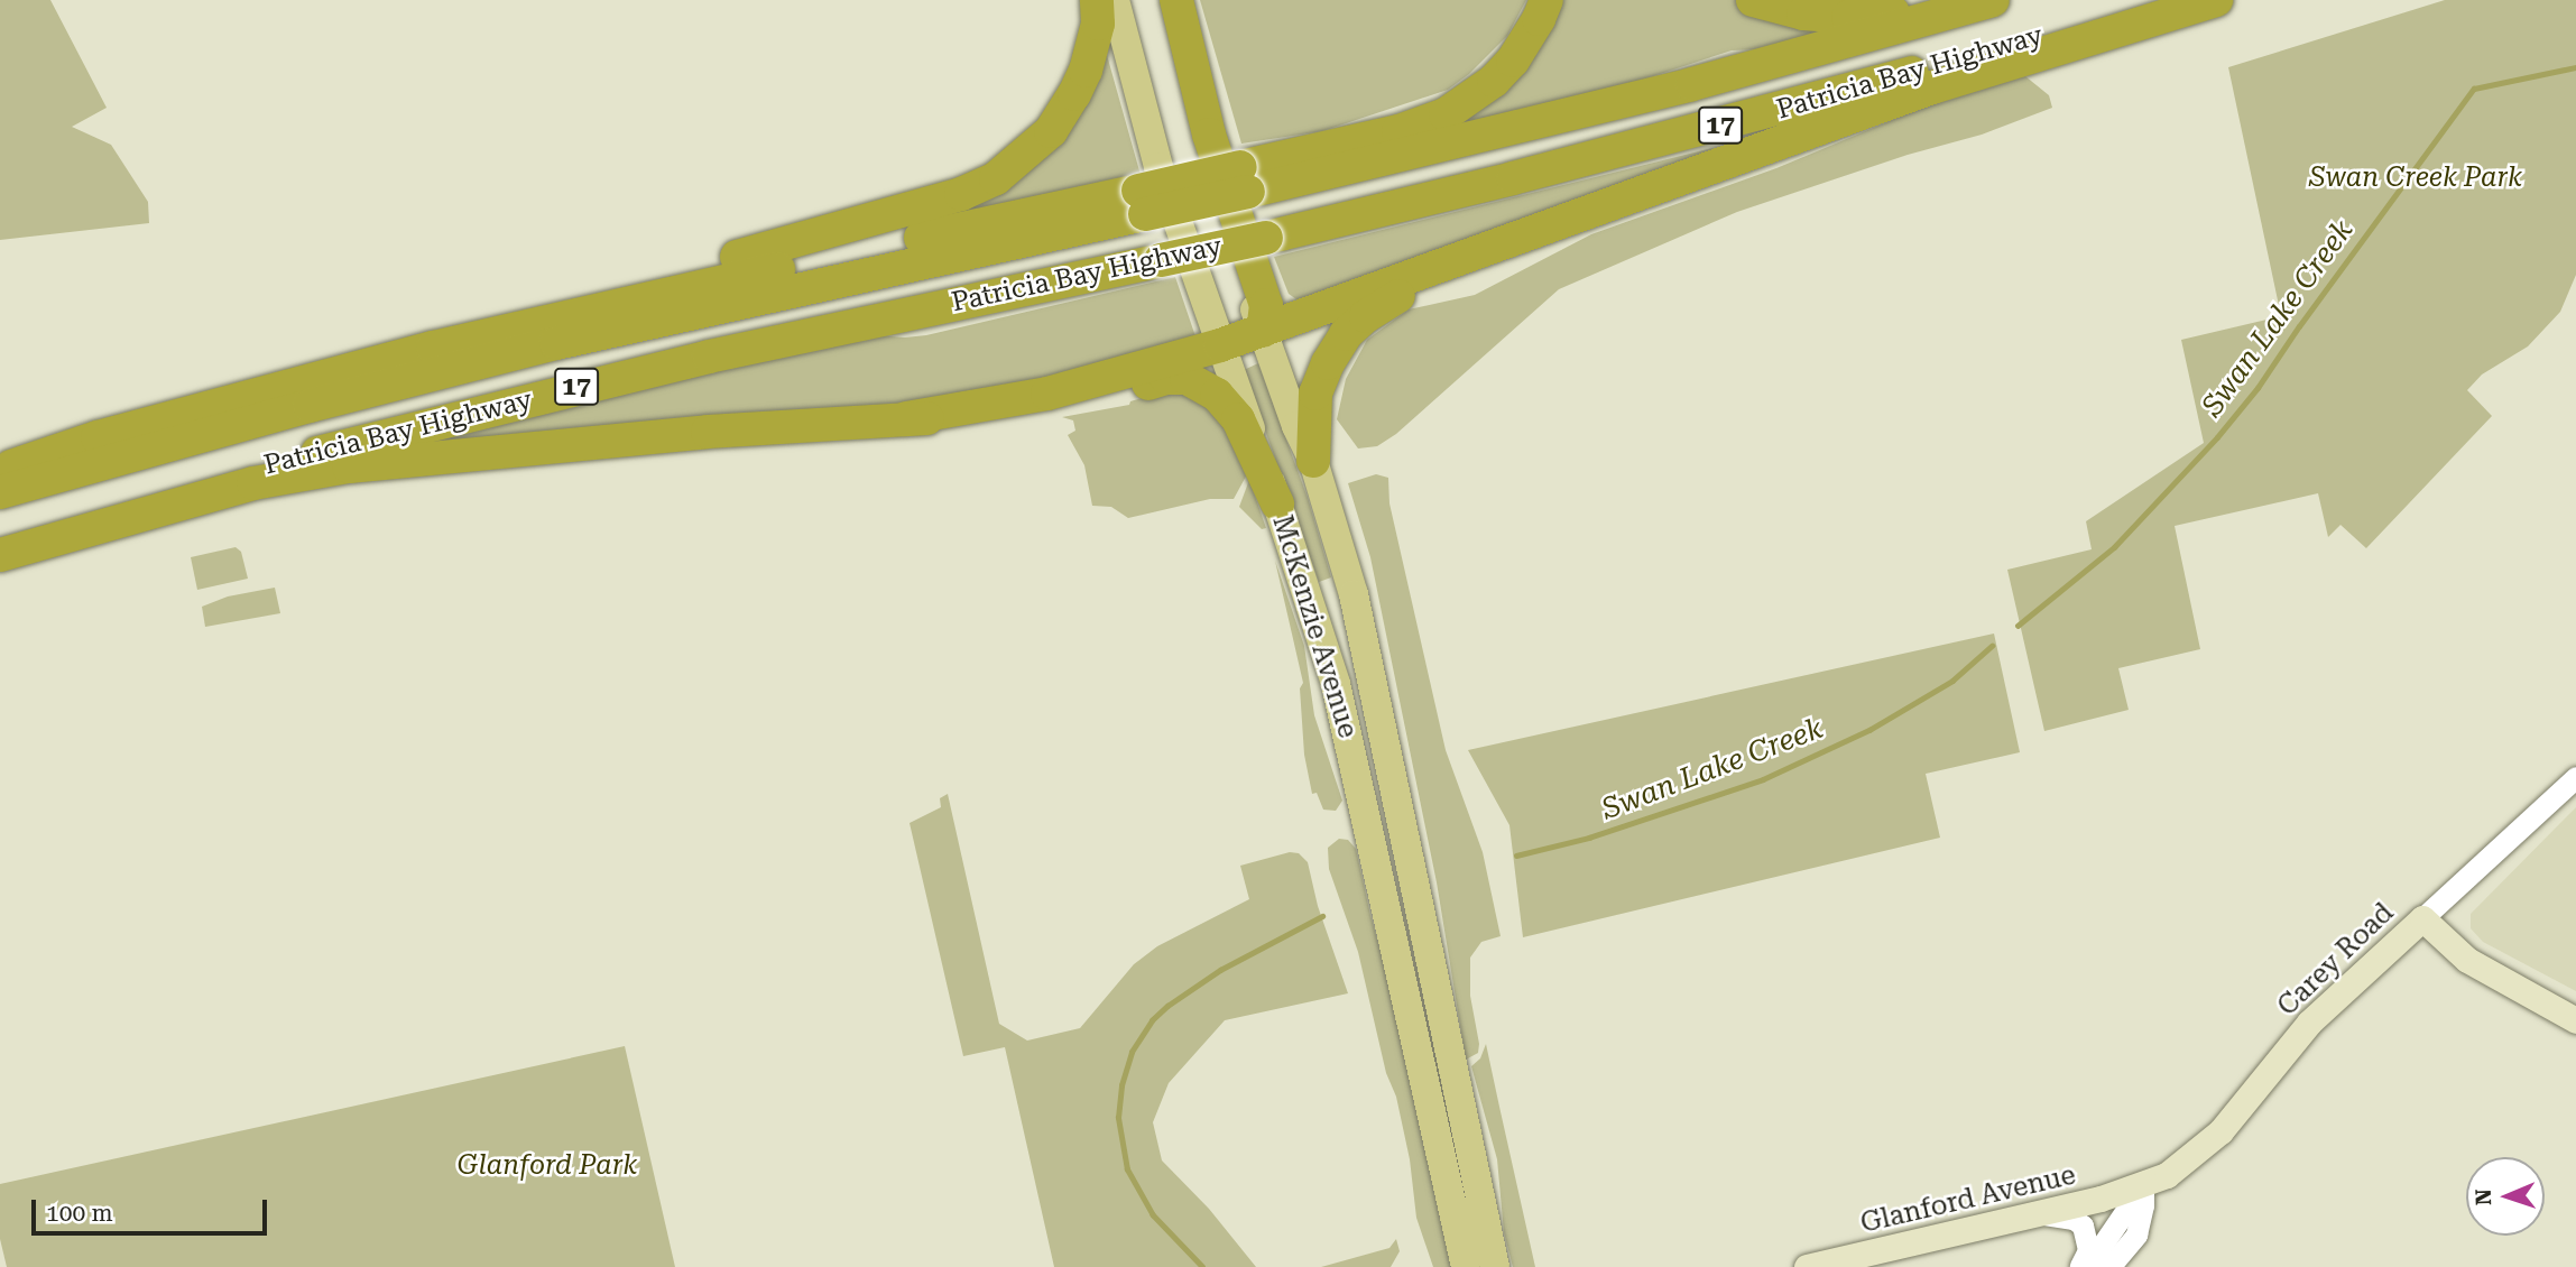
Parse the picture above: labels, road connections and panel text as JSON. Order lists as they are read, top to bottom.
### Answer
{
  "streets": {
    "highway": ["Patricia Bay Highway", "17"],
    "main road": ["McKenzie Avenue", "Carey Road", "Glanford Avenue"]
  },
  "crossings": [
    ["Carey Road", "Glanford Avenue"]
  ],
  "water": ["Swan Lake Creek"],
  "parks": ["Swan Creek Park", "Glanford Park"],
  "scale_bar": "100 m",
  "north": "left"
}
